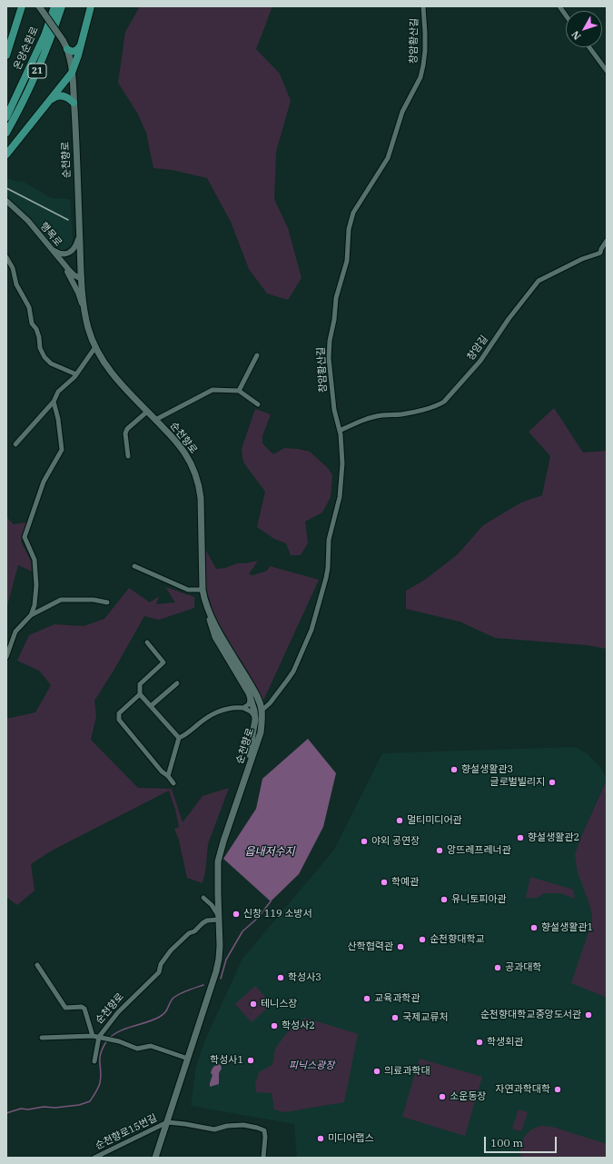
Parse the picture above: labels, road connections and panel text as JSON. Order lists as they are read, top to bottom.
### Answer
{
  "streets": {
    "highway": ["온양순환로", "21"],
    "main road": ["순천향로"],
    "street": [
      "창암황산길",
      "행목로",
      "창암길",
      "순천향로15번길"
    ]
  },
  "crossings": [
    ["창암황산길", "순천향로"],
    ["창암황산길", "창암길"],
    ["순천향로", "행목로"],
    ["순천향로", "순천향로15번길"]
  ],
  "water": ["읍내저수지"],
  "parks": ["피닉스광장"],
  "places": [
    "향설생활관3",
    "글로벌빌리지",
    "멀티미디어관",
    "향설생활관2",
    "야외 공연장",
    "앙뜨레프레너관",
    "학예관",
    "유니토피아관",
    "신창 119 소방서",
    "향설생활관1",
    "순천향대학교",
    "산학협력관",
    "공과대학",
    "학성사3",
    "교육과학관",
    "테니스장",
    "순천향대학교중앙도서관",
    "국제교류처",
    "학성사2",
    "학생회관",
    "학성사1",
    "의료과학대",
    "자연과학대학",
    "소운동장",
    "미디어랩스"
  ],
  "scale_bar": "100 m",
  "north": "bottom left"
}
